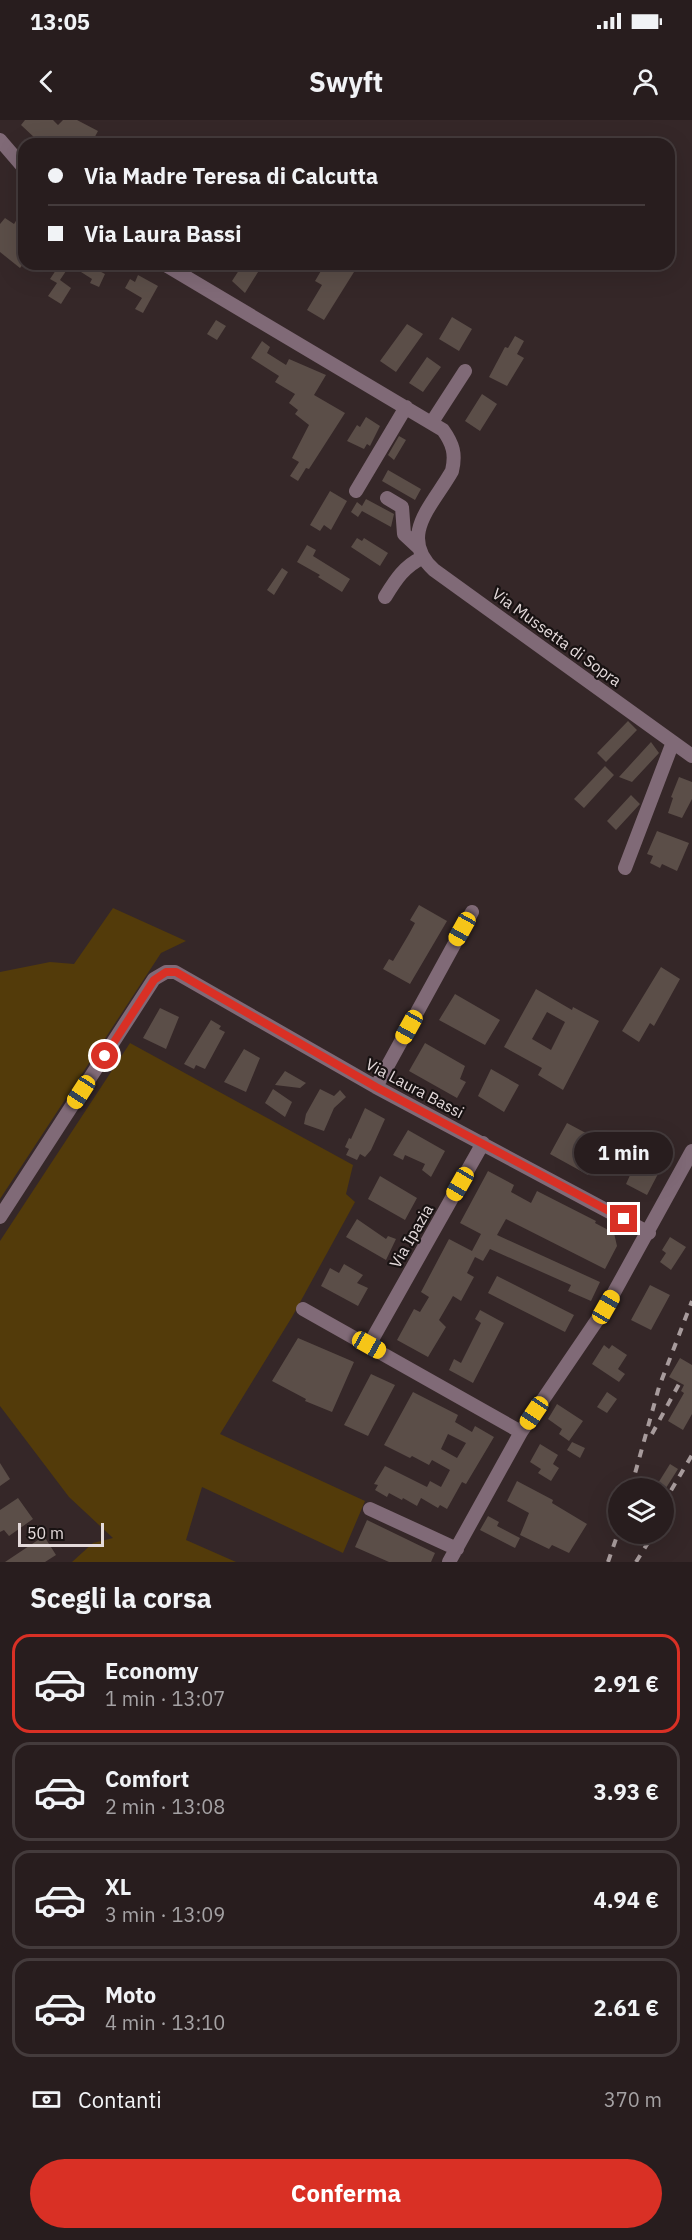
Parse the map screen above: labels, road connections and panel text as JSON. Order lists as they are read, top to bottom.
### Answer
{
  "streets": {
    "street": ["Via Mussetta di Sopra", "Via Laura Bassi", "Via Ipazia"]
  },
  "crossings": [
    ["Via Laura Bassi", "Via Ipazia"]
  ],
  "scale_bar": "50 m",
  "page": {
    "status": "13:05",
    "header": "Swyft",
    "banner": ["Via Madre Teresa di Calcutta", "Via Laura Bassi"],
    "bubble": "1 min",
    "scale": "50 m",
    "heading": "Scegli la corsa",
    "list": [
      {
        "name": "Economy",
        "note": "1 min · 13:07",
        "value": "2.91 €"
      },
      {
        "name": "Comfort",
        "note": "2 min · 13:08",
        "value": "3.93 €"
      },
      {
        "name": "XL",
        "note": "3 min · 13:09",
        "value": "4.94 €"
      },
      {
        "name": "Moto",
        "note": "4 min · 13:10",
        "value": "2.61 €"
      }
    ],
    "pay": ["Contanti", "370 m"],
    "buttons": "Conferma"
  }
}
